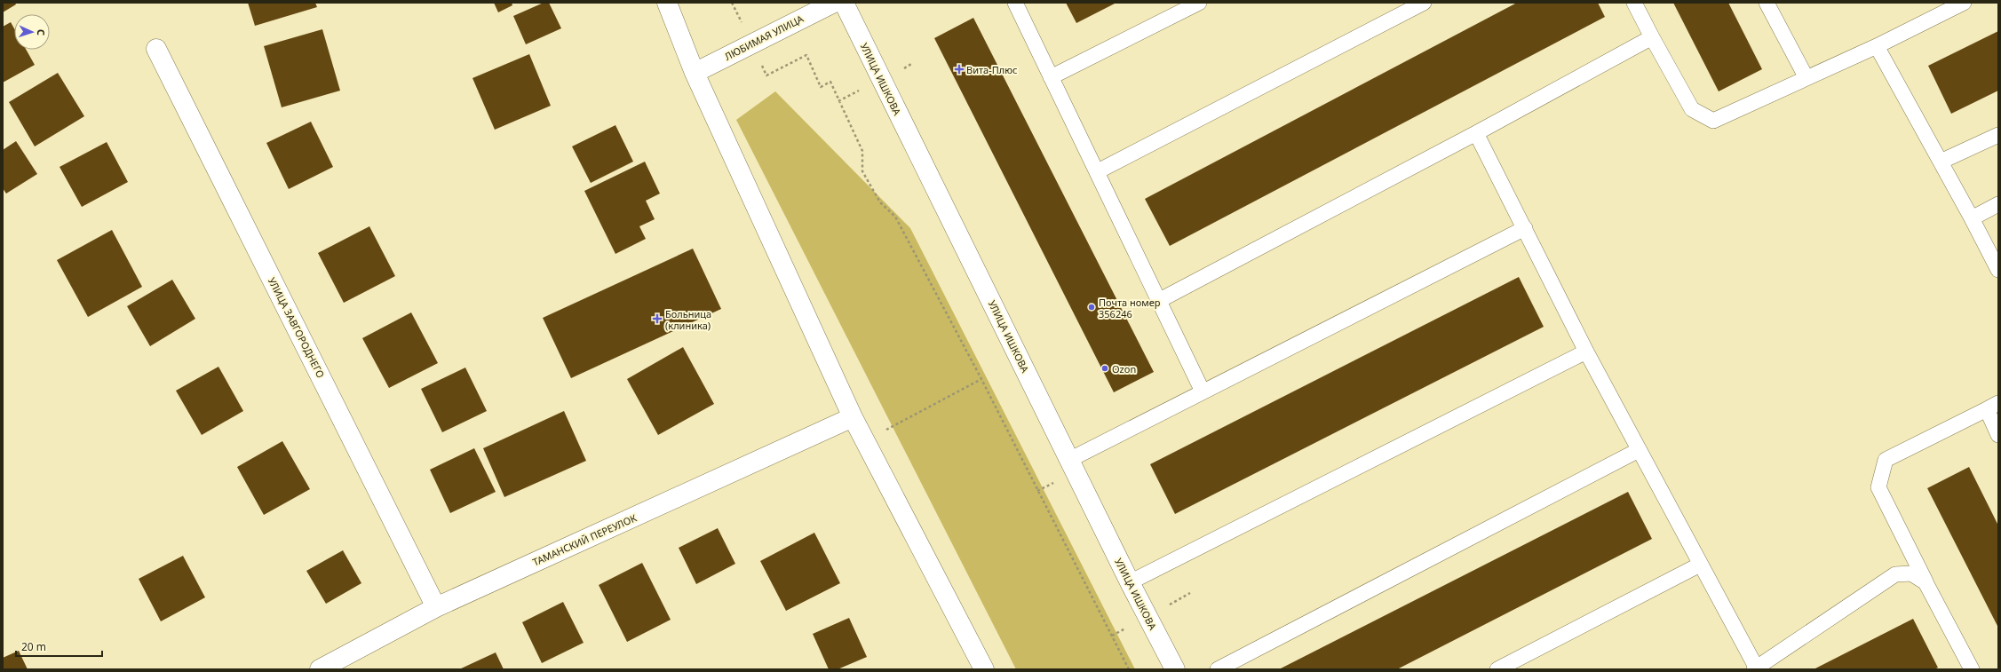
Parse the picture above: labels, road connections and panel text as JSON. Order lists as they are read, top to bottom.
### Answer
{
  "streets": {
    "street": [
      "ЛЮБИМАЯ УЛИЦА",
      "УЛИЦА ИШКОВА",
      "УЛИЦА ЗАВГОРОДНЕГО",
      "ТАМАНСКИЙ ПЕРЕУЛОК"
    ]
  },
  "crossings": [
    ["УЛИЦА ЗАВГОРОДНЕГО", "ТАМАНСКИЙ ПЕРЕУЛОК"]
  ],
  "places": {
    "health": ["Вита-Плюс", "Больница (клиника)"],
    "other": ["Почта номер 356246", "Ozon"]
  },
  "scale_bar": "20 m",
  "north": "right"
}
